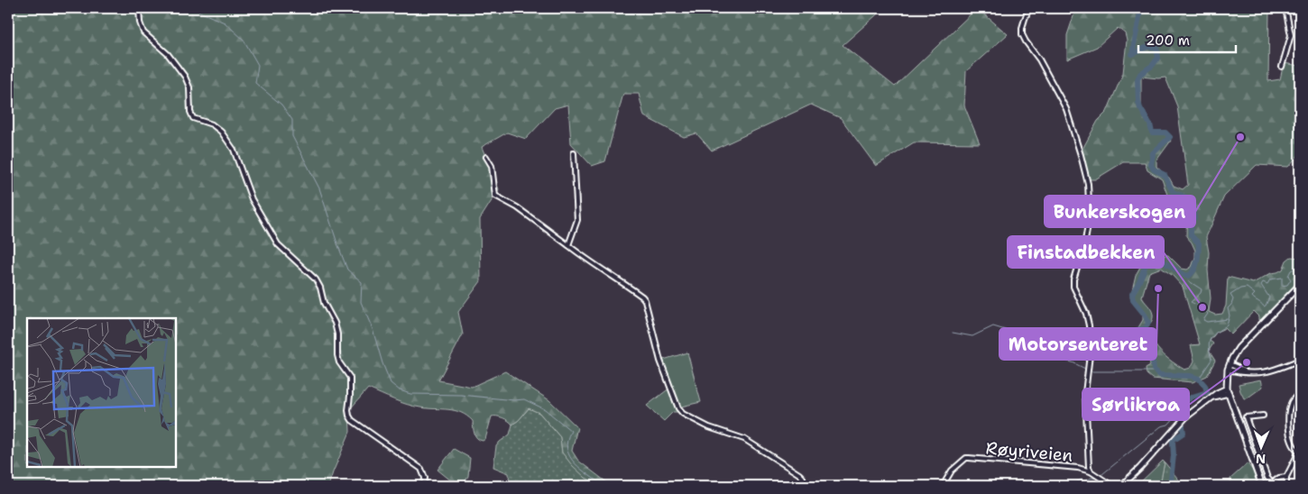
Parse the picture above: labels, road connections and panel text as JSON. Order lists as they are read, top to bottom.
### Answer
{
  "streets": {
    "street": ["Røyriveien"]
  },
  "places": [
    "Bunkerskogen",
    "Motorsenteret",
    "Finstadbekken",
    "Sørlikroa"
  ],
  "scale_bar": "200 m",
  "north": "bottom"
}
